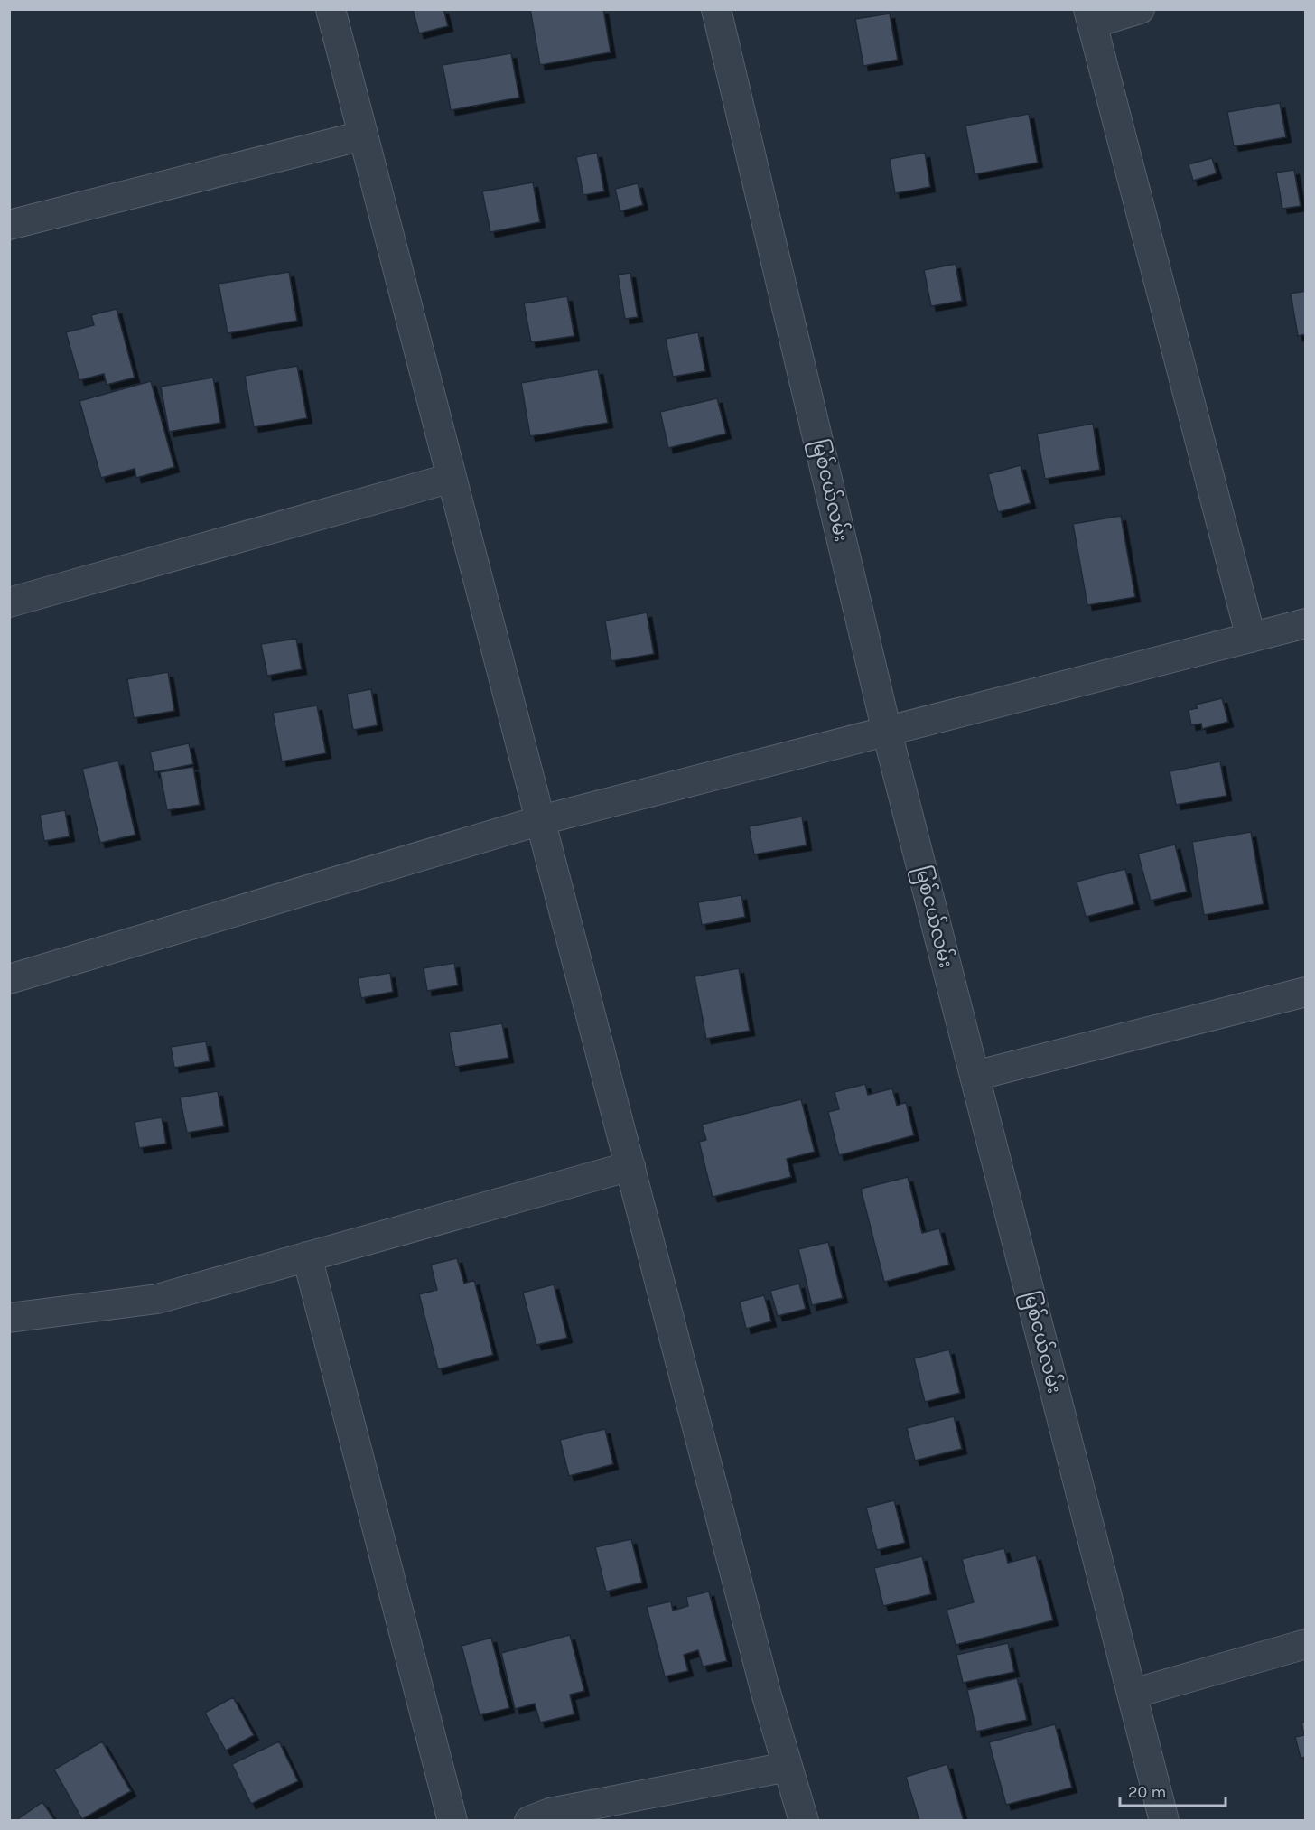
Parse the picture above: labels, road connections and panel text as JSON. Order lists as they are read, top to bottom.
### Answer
{
  "streets": {
    "street": ["မြစ်ငယ်လမ်း"]
  },
  "scale_bar": "20 m"
}
